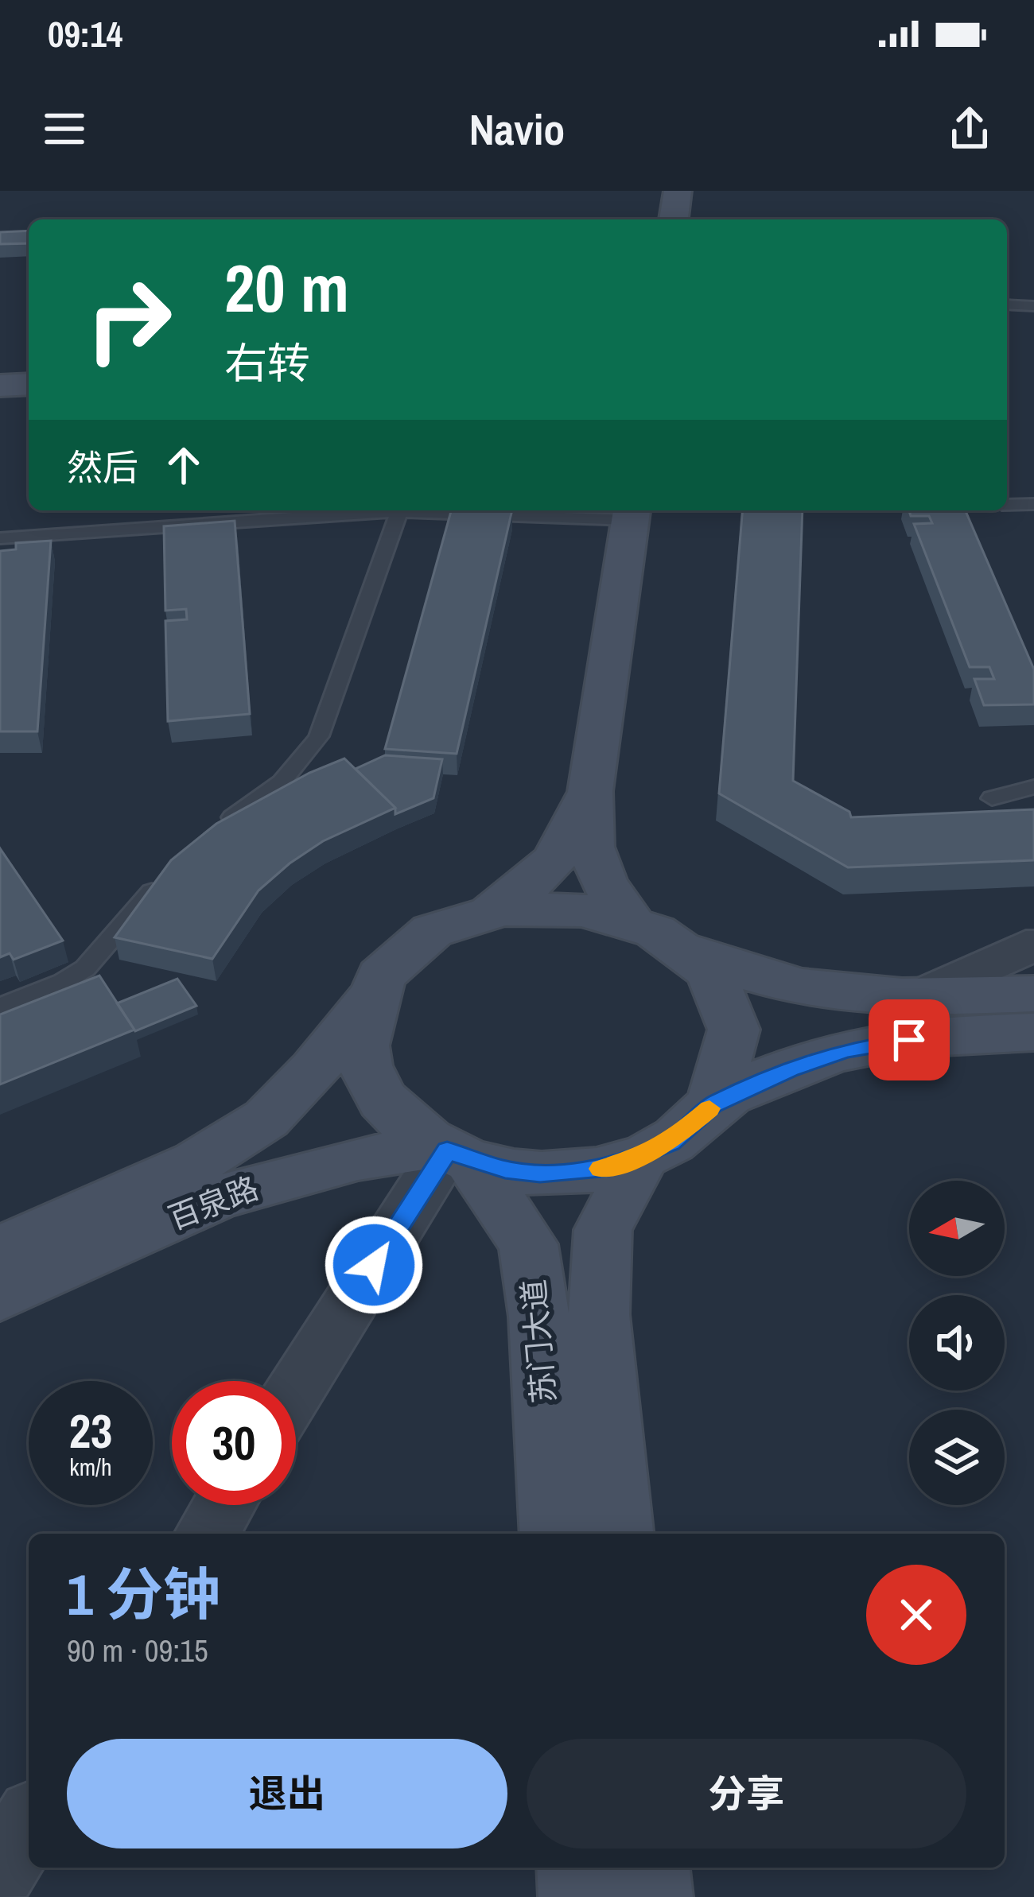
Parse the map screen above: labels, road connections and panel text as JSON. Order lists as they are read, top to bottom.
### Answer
{
  "streets": {
    "main road": ["百泉路", "苏门大道"]
  },
  "crossings": [
    ["百泉路", "苏门大道"]
  ],
  "north": "left",
  "page": {
    "status": "09:14",
    "header": "Navio",
    "turn": ["20 m", "右转"],
    "then": "然后",
    "speed": "23 km/h",
    "limit": "30",
    "heading": ["1 分钟", "90 m · 09:15"],
    "buttons": ["退出", "分享"]
  }
}
